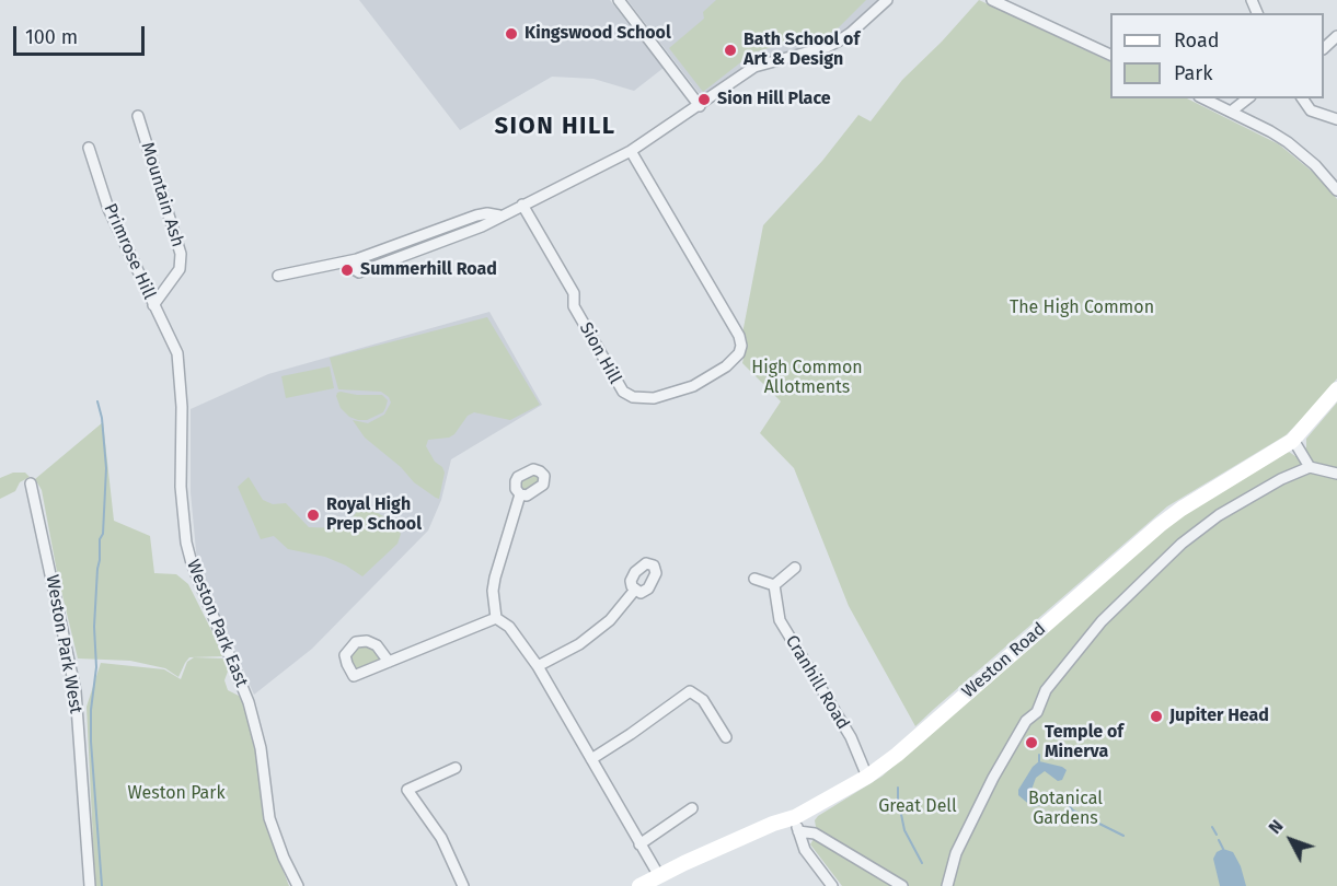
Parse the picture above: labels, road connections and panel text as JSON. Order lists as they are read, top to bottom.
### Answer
{
  "streets": {
    "street": [
      "Mountain Ash",
      "Primrose Hill",
      "Sion Hill",
      "Weston Park East",
      "Weston Park West",
      "Weston Road",
      "Cranhill Road"
    ]
  },
  "crossings": [
    ["Mountain Ash", "Primrose Hill"],
    ["Primrose Hill", "Weston Park East"],
    ["Weston Road", "Cranhill Road"]
  ],
  "districts": ["SION HILL"],
  "parks": [
    "The High Common",
    "High Common Allotments",
    "Weston Park",
    "Botanical Gardens",
    "Great Dell"
  ],
  "places": [
    "Kingswood School",
    "Bath School of Art & Design",
    "Sion Hill Place",
    "Summerhill Road",
    "Royal High Prep School",
    "Jupiter Head",
    "Temple of Minerva"
  ],
  "legend": ["Road", "Park"],
  "scale_bar": "100 m",
  "north": "top left"
}
